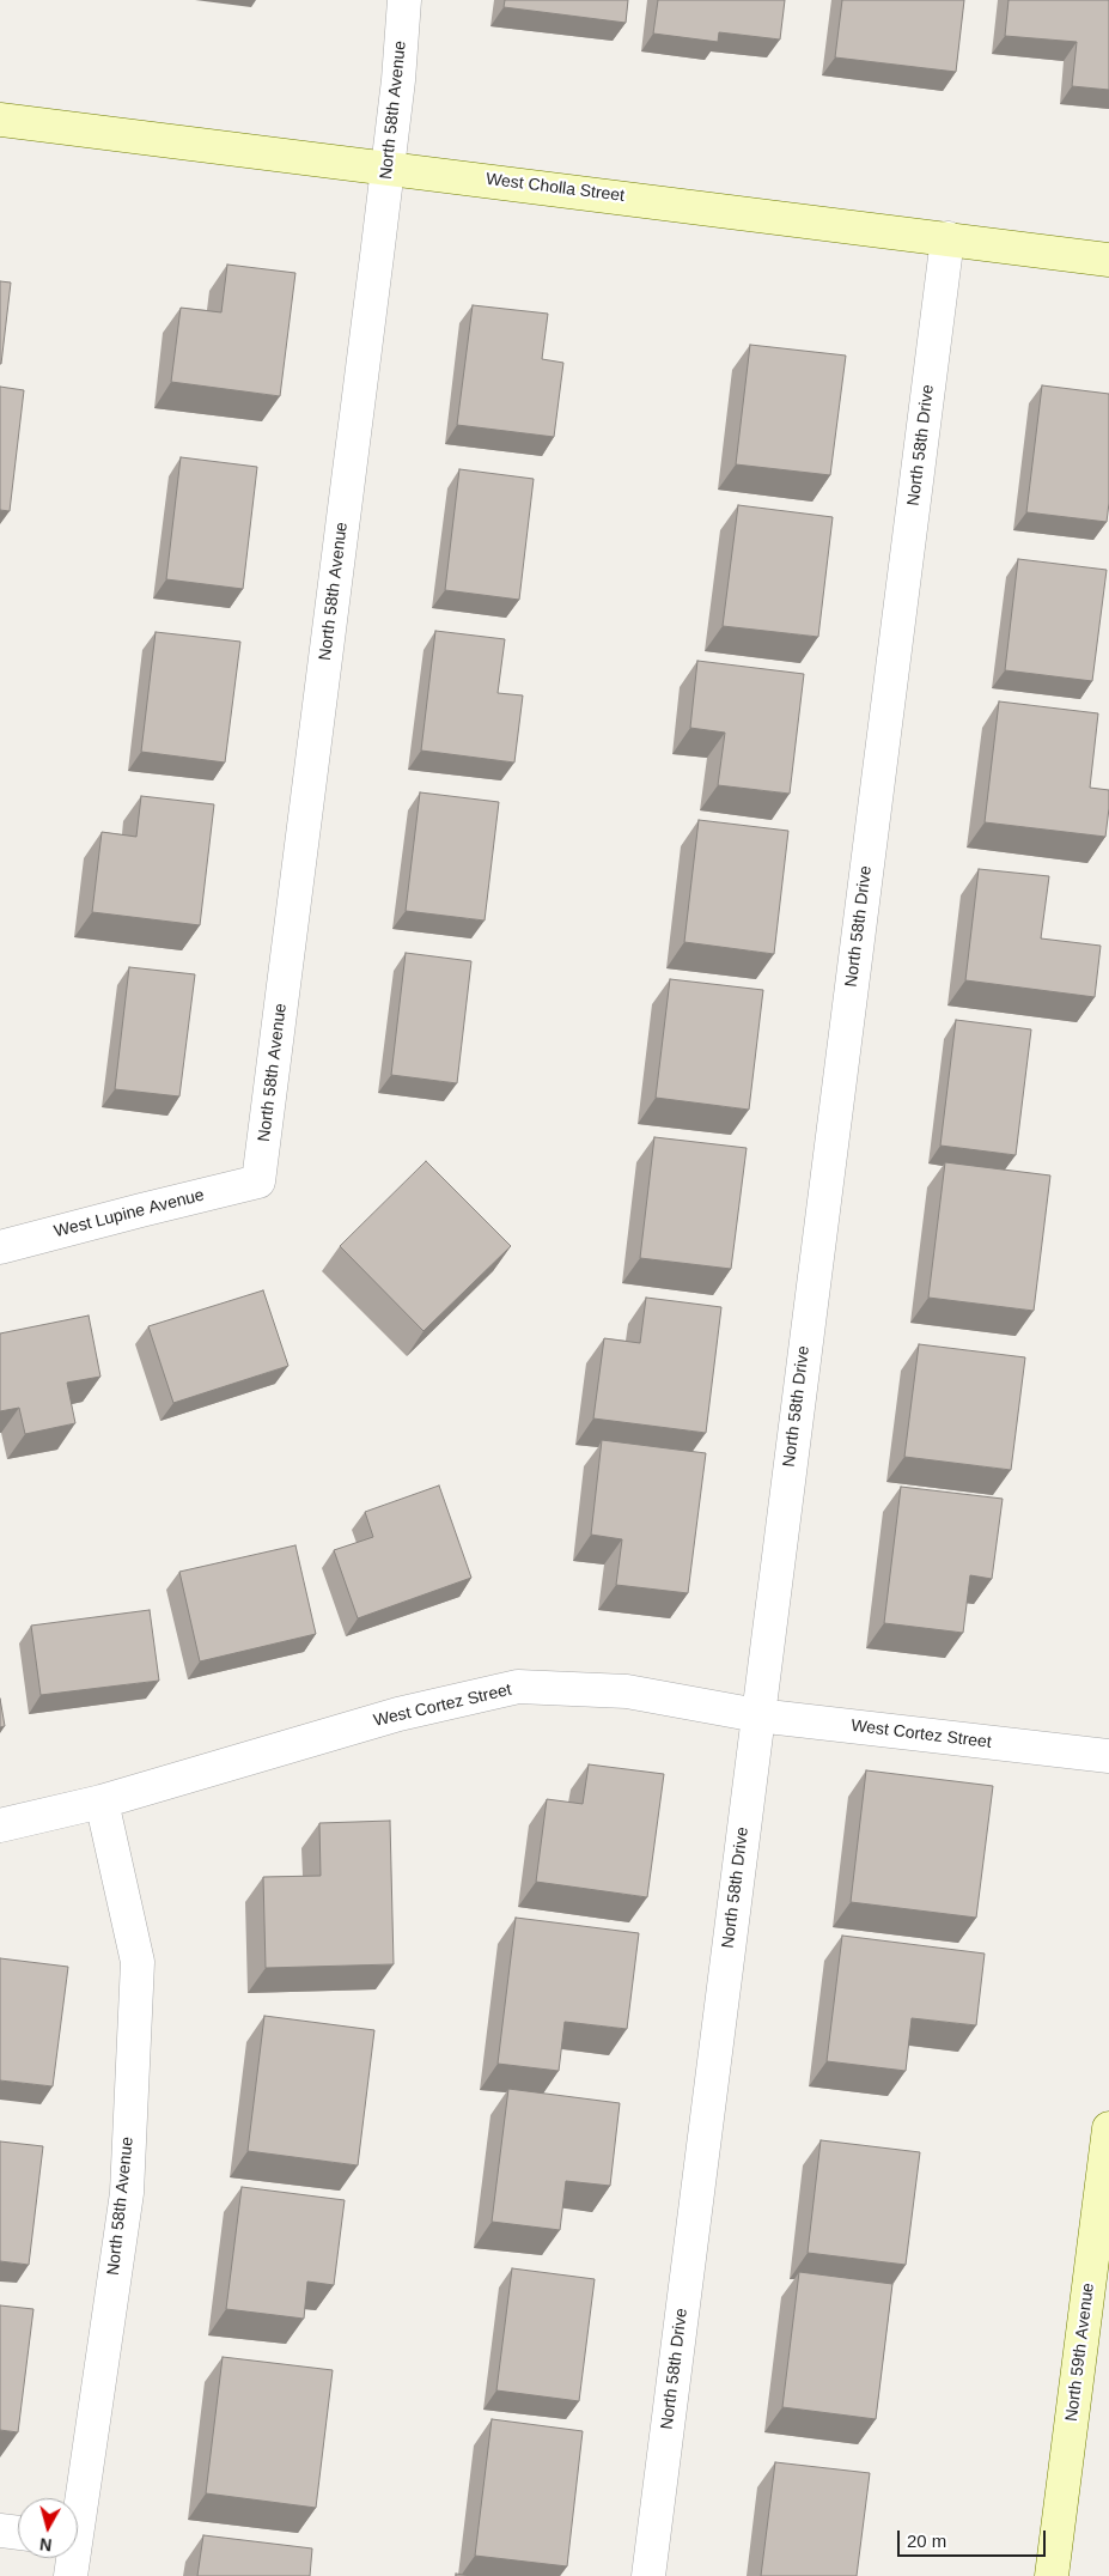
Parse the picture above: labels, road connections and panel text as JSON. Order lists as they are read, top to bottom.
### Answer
{
  "streets": {
    "street": [
      "North 58th Avenue",
      "West Cholla Street",
      "North 58th Drive",
      "West Lupine Avenue",
      "West Cortez Street",
      "North 59th Avenue"
    ]
  },
  "crossings": [
    ["North 58th Avenue", "West Cholla Street"],
    ["North 58th Avenue", "West Lupine Avenue"],
    ["North 58th Avenue", "West Cortez Street"],
    ["West Cholla Street", "North 58th Drive"],
    ["North 58th Drive", "West Cortez Street"]
  ],
  "scale_bar": "20 m",
  "north": "bottom"
}
